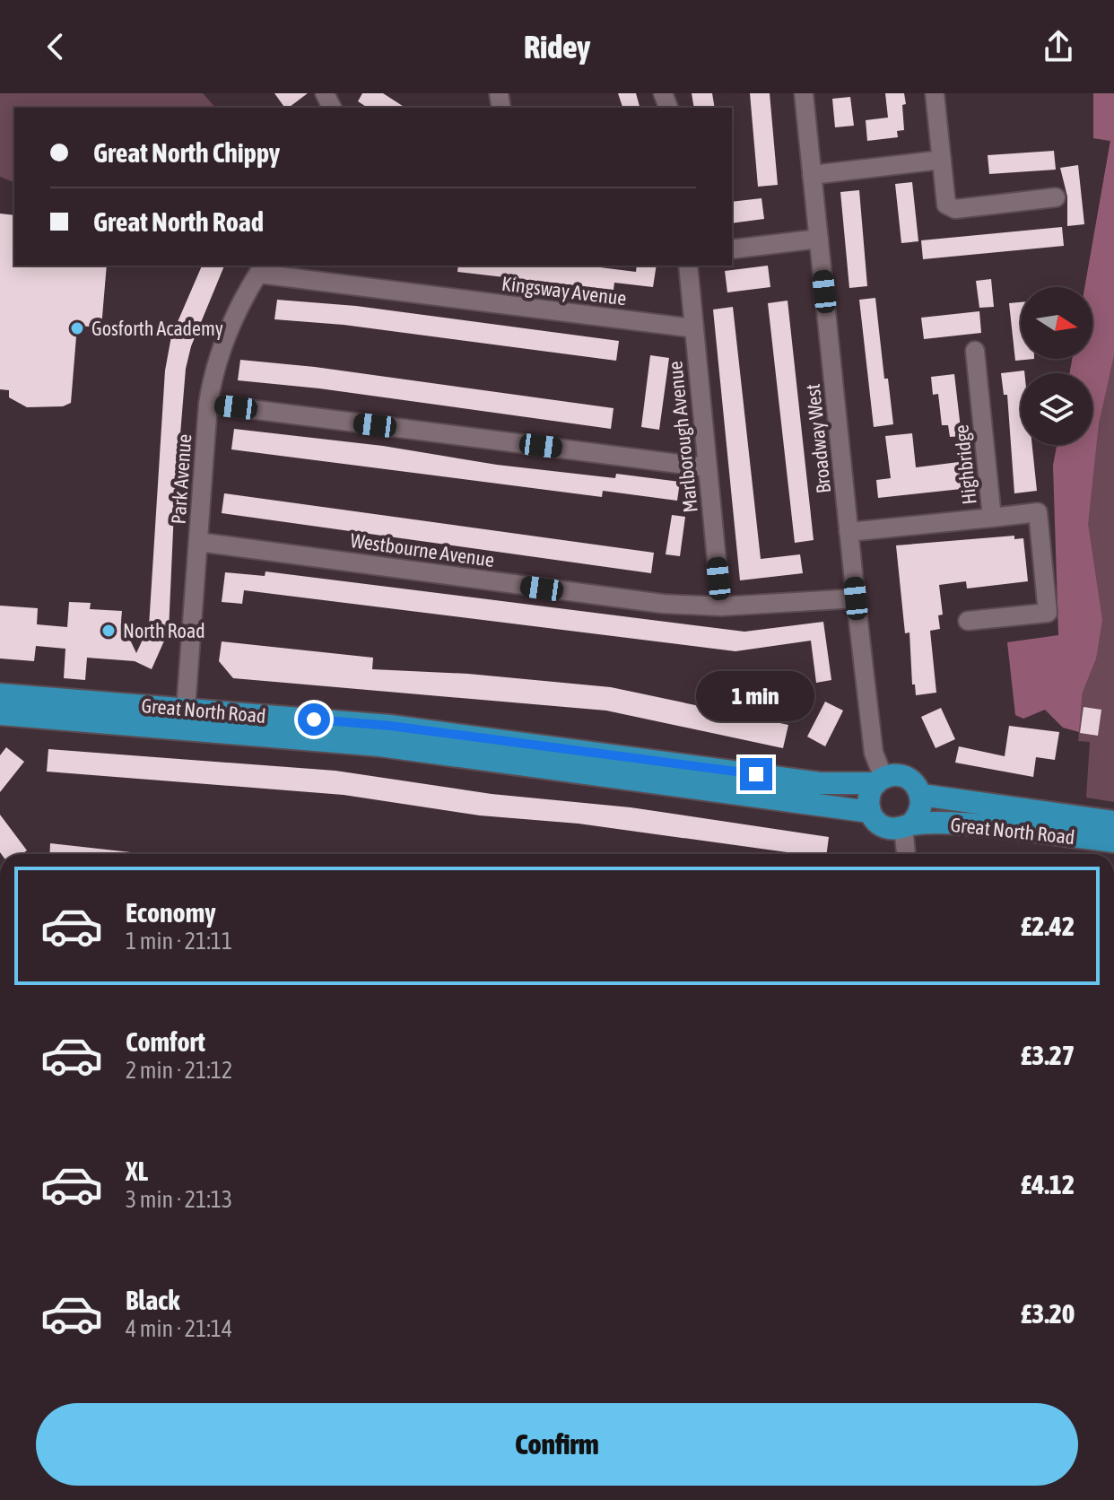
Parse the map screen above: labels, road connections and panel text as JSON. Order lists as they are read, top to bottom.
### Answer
{
  "streets": {
    "main road": ["Great North Road"],
    "street": [
      "Kingsway Avenue",
      "Marlborough Avenue",
      "Broadway West",
      "Highbridge",
      "Park Avenue",
      "Westbourne Avenue"
    ]
  },
  "crossings": [
    ["Kingsway Avenue", "Marlborough Avenue"],
    ["Kingsway Avenue", "Park Avenue"],
    ["Marlborough Avenue", "Westbourne Avenue"],
    ["Broadway West", "Highbridge"],
    ["Broadway West", "Westbourne Avenue"],
    ["Broadway West", "Great North Road"],
    ["Park Avenue", "Westbourne Avenue"],
    ["Park Avenue", "Great North Road"]
  ],
  "places": ["Gosforth Academy", "North Road"],
  "north": "right",
  "page": {
    "header": "Ridey",
    "banner": ["Great North Chippy", "Great North Road"],
    "bubble": "1 min",
    "list": [
      {
        "name": "Economy",
        "note": "1 min · 21:11",
        "value": "£2.42"
      },
      {
        "name": "Comfort",
        "note": "2 min · 21:12",
        "value": "£3.27"
      },
      {
        "name": "XL",
        "note": "3 min · 21:13",
        "value": "£4.12"
      },
      {
        "name": "Black",
        "note": "4 min · 21:14",
        "value": "£3.20"
      }
    ],
    "buttons": "Confirm"
  }
}
